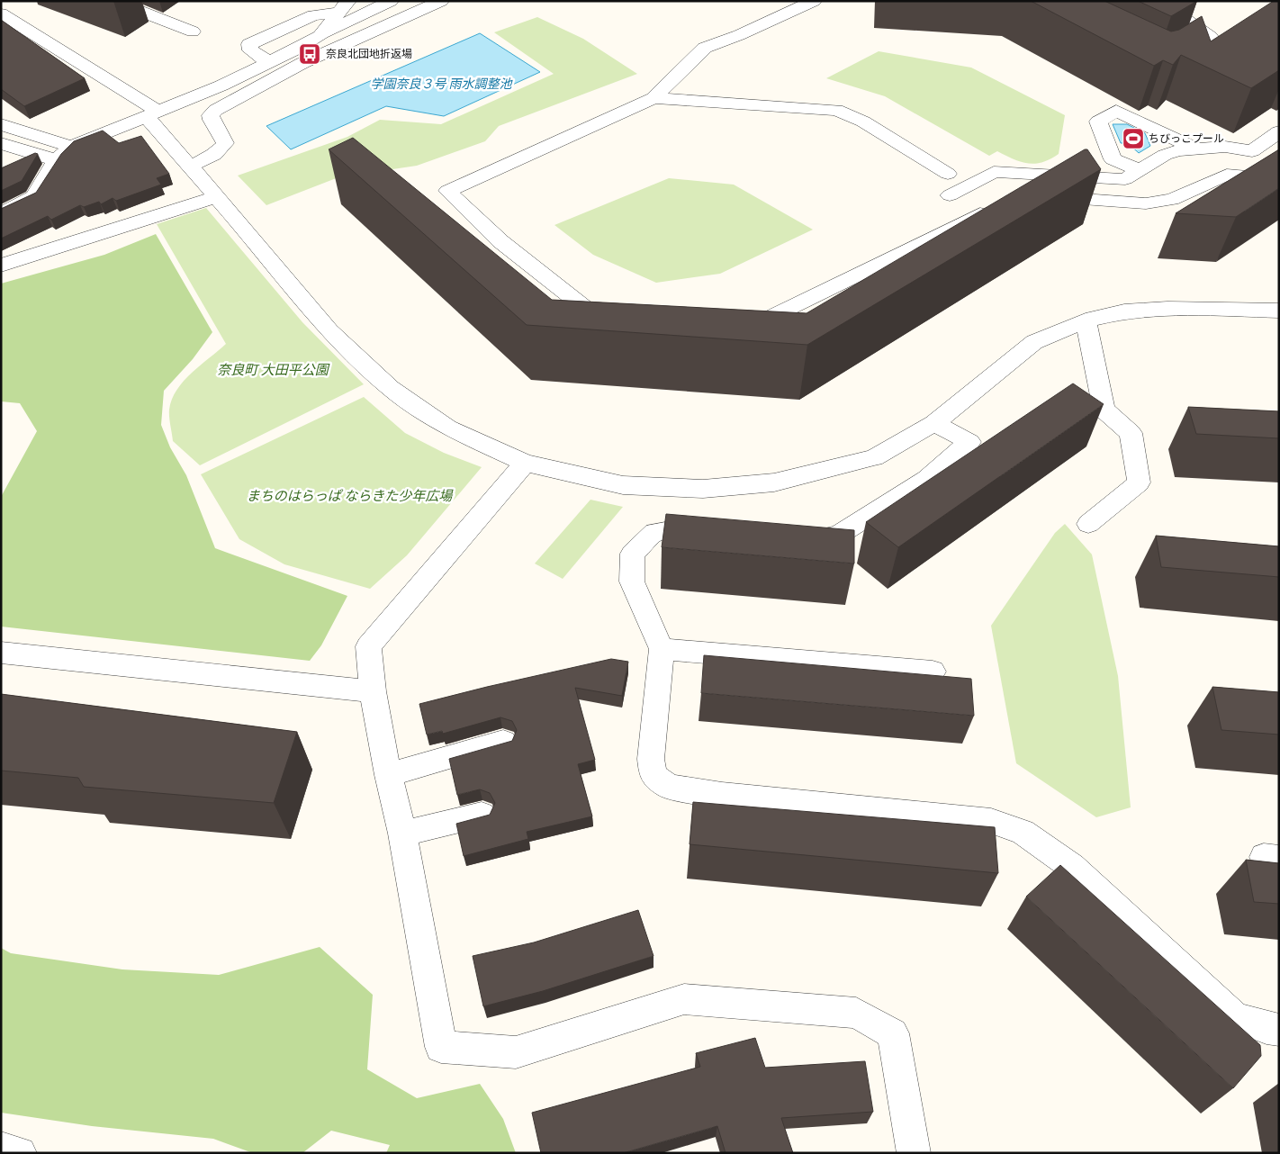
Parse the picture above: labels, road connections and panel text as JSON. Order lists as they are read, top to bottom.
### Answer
{
  "water": ["学園奈良３号 雨水調整池"],
  "parks": ["奈良町 大田平公園", "まちのはらっぱ ならきた少年広場"],
  "places": {
    "bus stop": ["奈良北団地折返場"],
    "sports": ["ちびっこプール"]
  }
}
